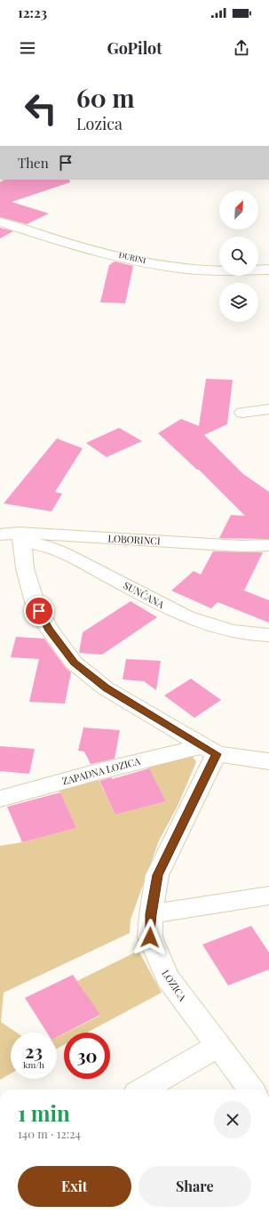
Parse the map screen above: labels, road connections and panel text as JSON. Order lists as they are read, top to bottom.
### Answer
{
  "streets": {
    "street": [
      "ĐURINI",
      "LOBORINCI",
      "SUNČANA",
      "ZAPADNA LOZICA",
      "LOZICA"
    ]
  },
  "crossings": [
    ["LOBORINCI", "SUNČANA"],
    ["ZAPADNA LOZICA", "LOZICA"]
  ],
  "north": "top right",
  "page": {
    "status": "12:23",
    "header": "GoPilot",
    "turn": ["60 m", "Lozica"],
    "then": "Then",
    "speed": "23 km/h",
    "limit": "30",
    "heading": ["1 min", "140 m · 12:24"],
    "buttons": ["Exit", "Share"]
  }
}
